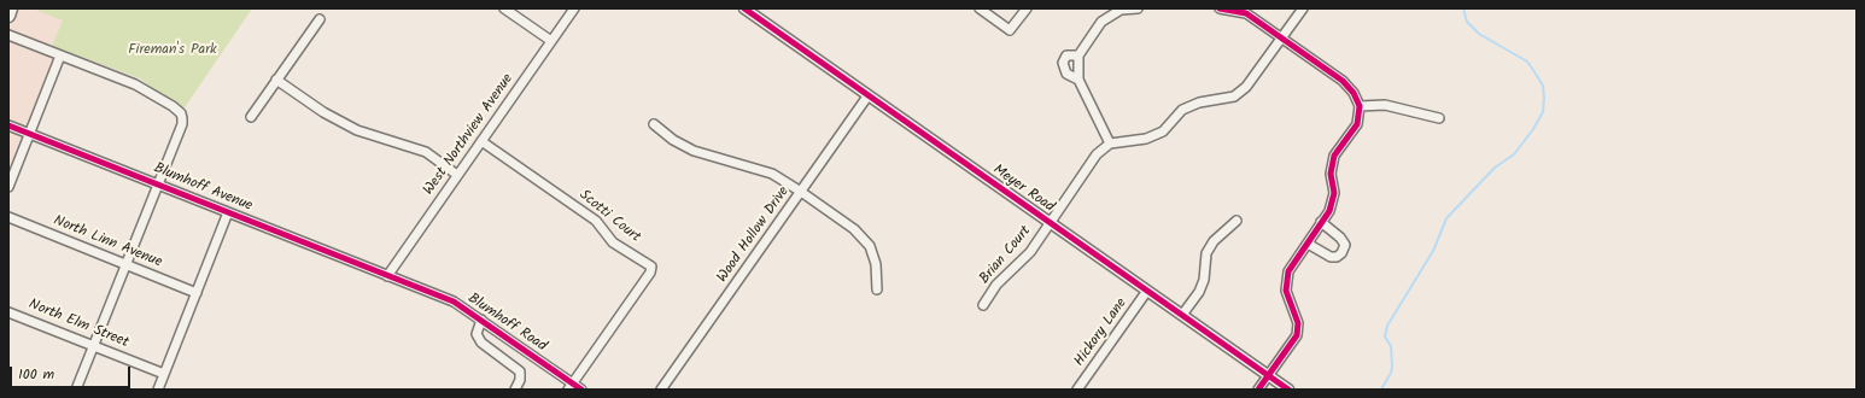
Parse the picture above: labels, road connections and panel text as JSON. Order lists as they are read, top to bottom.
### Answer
{
  "streets": {
    "street": [
      "West Northview Avenue",
      "Blumhoff Avenue",
      "Meyer Road",
      "Scotti Court",
      "Wood Hollow Drive",
      "North Linn Avenue",
      "Brian Court",
      "Blumhoff Road",
      "North Elm Street",
      "Hickory Lane"
    ]
  },
  "crossings": [
    ["West Northview Avenue", "Blumhoff Avenue"],
    ["West Northview Avenue", "Scotti Court"],
    ["West Northview Avenue", "Blumhoff Road"],
    ["Blumhoff Avenue", "Blumhoff Road"],
    ["Meyer Road", "Wood Hollow Drive"],
    ["Meyer Road", "Brian Court"],
    ["Meyer Road", "Hickory Lane"],
    ["Scotti Court", "Blumhoff Road"]
  ],
  "parks": ["Fireman's Park"],
  "scale_bar": "100 m"
}
